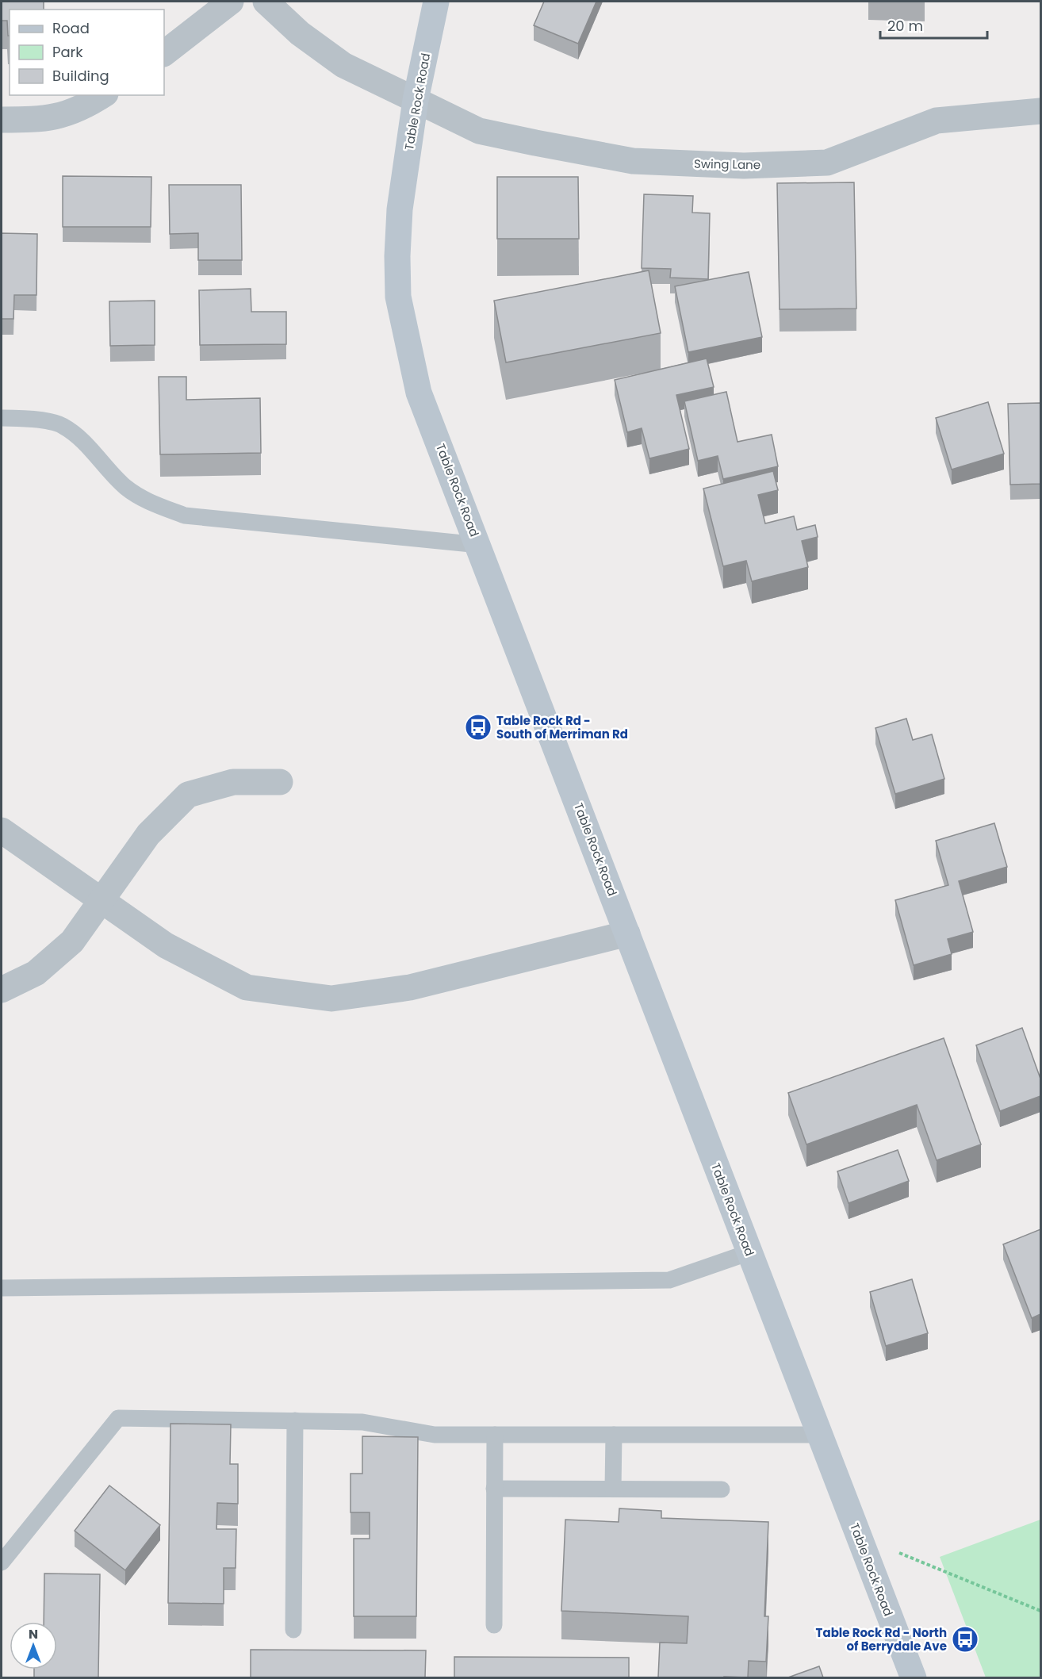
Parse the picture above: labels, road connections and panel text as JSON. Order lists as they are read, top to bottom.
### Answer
{
  "streets": {
    "main road": ["Table Rock Road"],
    "street": ["Swing Lane"]
  },
  "crossings": [
    ["Table Rock Road", "Swing Lane"]
  ],
  "places": {
    "bus stop": ["Table Rock Rd - South of Merriman Rd", "Table Rock Rd - North of Berrydale Ave"]
  },
  "legend": ["Road", "Park", "Building"],
  "scale_bar": "20 m",
  "north": "top"
}
